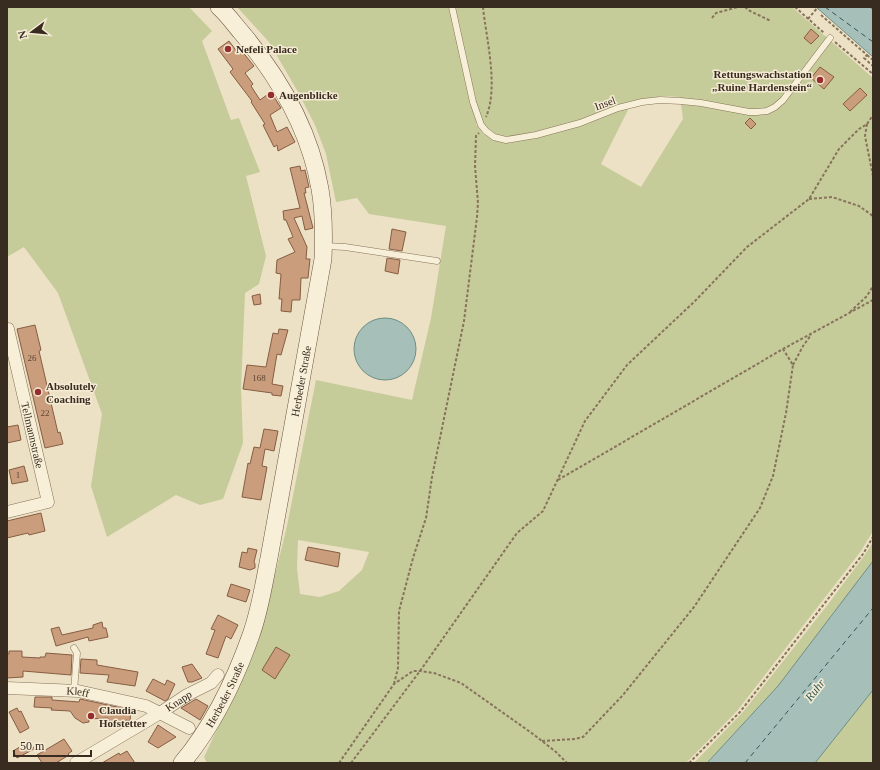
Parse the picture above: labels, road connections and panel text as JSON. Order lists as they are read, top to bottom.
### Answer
{
  "streets": {
    "main road": ["Herbeder Straße"],
    "street": ["Tellmannstraße", "Kleff", "Knapp"],
    "lane": ["Insel"]
  },
  "crossings": [
    ["Kleff", "Knapp"]
  ],
  "water": ["Ruhr"],
  "places": [
    "Nefeli Palace",
    "Rettungswachstation „Ruine Hardenstein“",
    "Augenblicke",
    "Absolutely Coaching",
    "Claudia Hofstetter"
  ],
  "house_numbers": [
    "26",
    "168",
    "22",
    "1"
  ],
  "scale_bar": "50 m",
  "north": "left"
}
